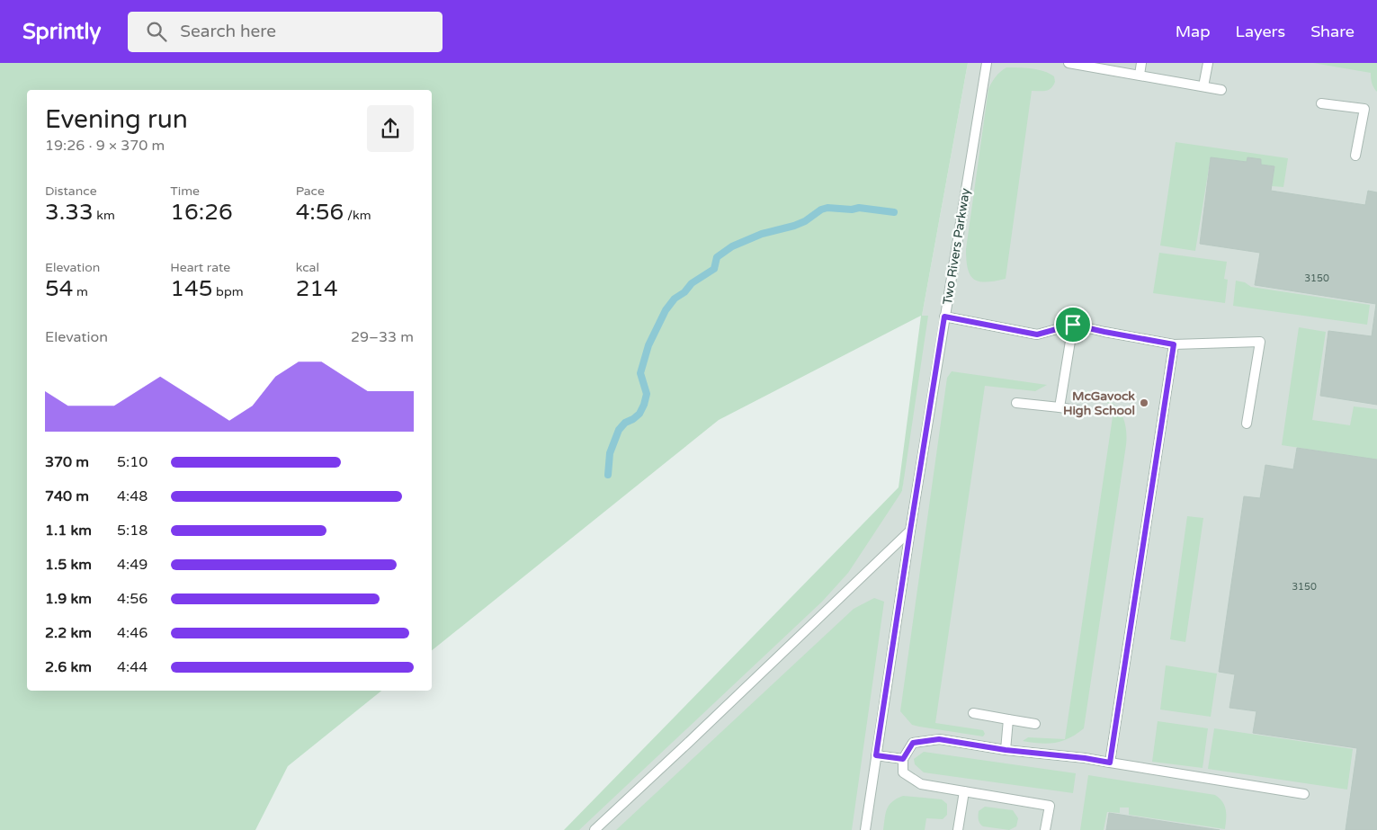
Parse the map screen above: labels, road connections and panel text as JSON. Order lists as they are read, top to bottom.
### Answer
{
  "streets": {
    "lane": ["Two Rivers Parkway"]
  },
  "places": ["McGavock High School"],
  "house_numbers": ["3150", "3150"],
  "page": {
    "header": "Sprintly",
    "search": "Search here",
    "nav": ["Map", "Layers", "Share"],
    "heading": ["Evening run", "19:26 · 9 × 370 m"],
    "stats": [
      ["Distance", "3.33 km"],
      ["Time", "16:26"],
      ["Pace", "4:56 /km"],
      ["Elevation", "54 m"],
      ["Heart rate", "145 bpm"],
      ["kcal", "214"]
    ],
    "chart": ["Elevation", "29–33 m"],
    "list": [
      {
        "name": "370 m",
        "note": "5:10"
      },
      {
        "name": "740 m",
        "note": "4:48"
      },
      {
        "name": "1.1 km",
        "note": "5:18"
      },
      {
        "name": "1.5 km",
        "note": "4:49"
      },
      {
        "name": "1.9 km",
        "note": "4:56"
      },
      {
        "name": "2.2 km",
        "note": "4:46"
      },
      {
        "name": "2.6 km",
        "note": "4:44"
      }
    ]
  }
}
